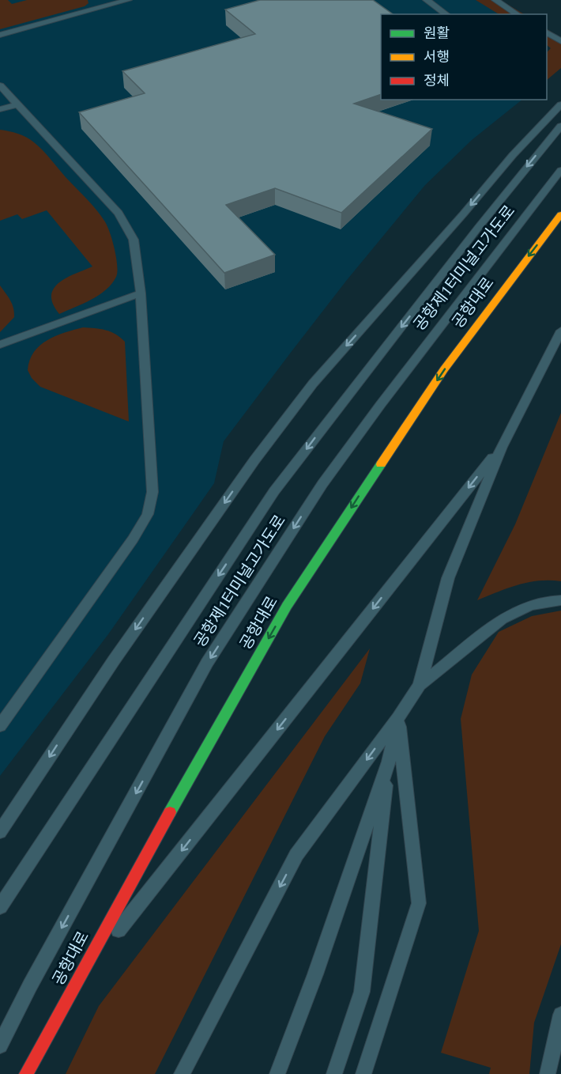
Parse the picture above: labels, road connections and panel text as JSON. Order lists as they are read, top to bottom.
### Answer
{
  "streets": {
    "street": ["공항대로"],
    "lane": ["공항제1터미널고가도로"]
  },
  "one_way": ["공항대로"],
  "legend": ["원활", "서행", "정체"]
}
